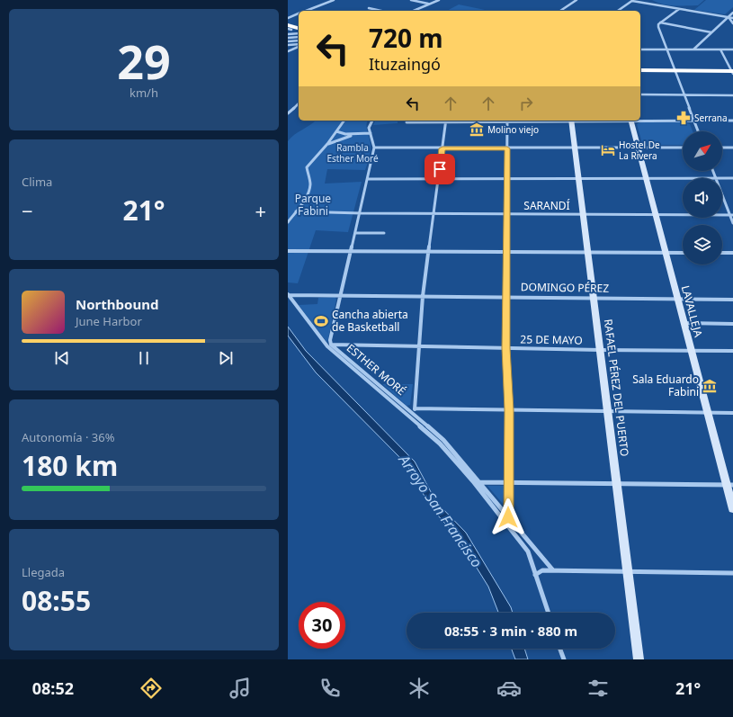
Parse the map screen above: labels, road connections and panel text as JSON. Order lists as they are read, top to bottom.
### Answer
{
  "streets": {
    "main road": ["LAVALLEJA", "RAFAEL PÉREZ DEL PUERTO"],
    "street": [
      "SARANDÍ",
      "DOMINGO PÉREZ",
      "25 DE MAYO",
      "ESTHER MORÉ"
    ]
  },
  "crossings": [
    ["SARANDÍ", "LAVALLEJA"],
    ["SARANDÍ", "ESTHER MORÉ"],
    ["SARANDÍ", "RAFAEL PÉREZ DEL PUERTO"],
    ["DOMINGO PÉREZ", "LAVALLEJA"],
    ["DOMINGO PÉREZ", "ESTHER MORÉ"],
    ["DOMINGO PÉREZ", "RAFAEL PÉREZ DEL PUERTO"],
    ["LAVALLEJA", "25 DE MAYO"],
    ["25 DE MAYO", "ESTHER MORÉ"],
    ["25 DE MAYO", "RAFAEL PÉREZ DEL PUERTO"]
  ],
  "water": ["Arroyo San Francisco"],
  "parks": ["Rambla Esther Moré", "Parque Fabini"],
  "places": {
    "pharmacy": ["Serrana"],
    "museum": ["Molino viejo", "Sala Eduardo Fabini"],
    "hotel": ["Hostel De La Rivera"],
    "sports": ["Cancha abierta de Basketball"]
  },
  "north": "top right",
  "page": {
    "tile": [
      ["29", "km/h"],
      "Clima",
      ["Autonomía · 36%", "180 km"],
      ["Llegada", "08:55"]
    ],
    "turn": ["720 m", "Ituzaingó"],
    "heat": ["−", "21°", "+"],
    "song": ["Northbound", "June Harbor"],
    "limit": "30",
    "trip": "08:55 · 3 min · 880 m",
    "tabs": ["08:52", "21°"]
  }
}
